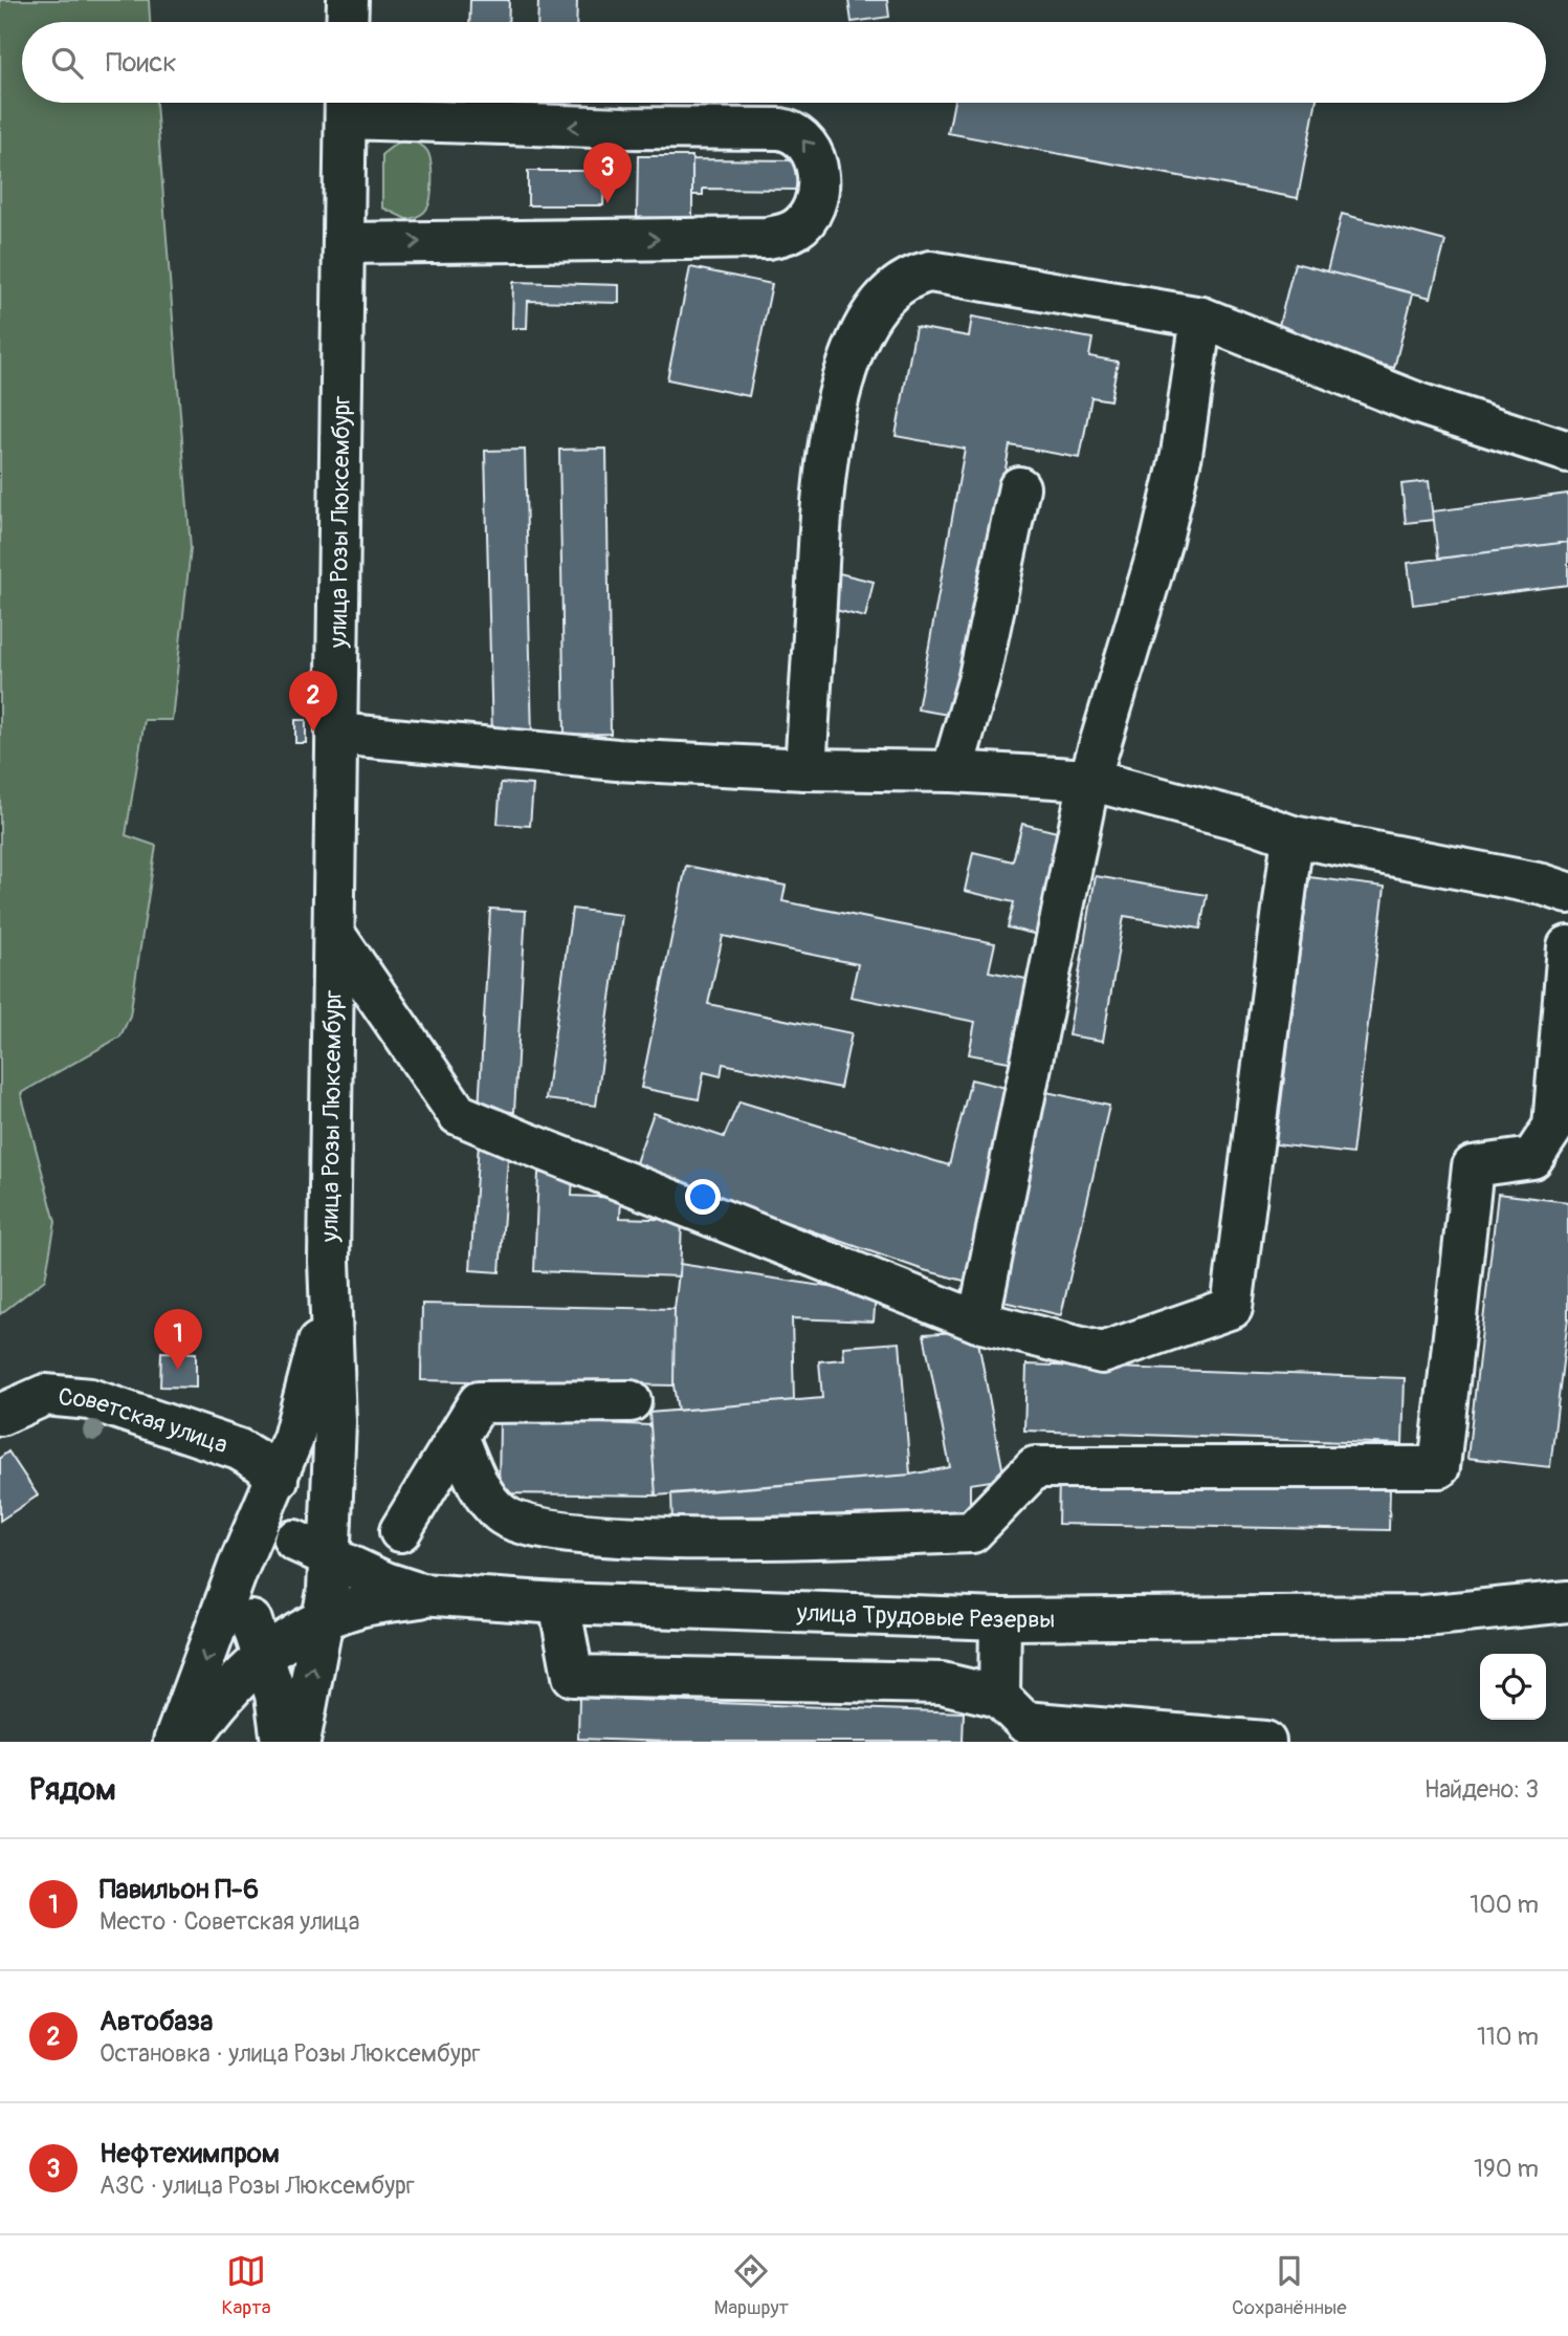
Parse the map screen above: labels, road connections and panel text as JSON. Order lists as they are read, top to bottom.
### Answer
{
  "streets": {
    "street": ["улица Розы Люксембург", "Советская улица", "улица Трудовые Резервы"]
  },
  "crossings": [
    ["улица Розы Люксембург", "Советская улица"],
    ["улица Розы Люксембург", "улица Трудовые Резервы"]
  ],
  "page": {
    "search": "Поиск",
    "pins": ["3", "2", "1"],
    "heading": ["Рядом", "Найдено: 3"],
    "list": [
      {
        "mark": "1",
        "name": "Павильон П-6",
        "note": "Место · Советская улица",
        "value": "100 m"
      },
      {
        "mark": "2",
        "name": "Автобаза",
        "note": "Остановка · улица Розы Люксембург",
        "value": "110 m"
      },
      {
        "mark": "3",
        "name": "Нефтехимпром",
        "note": "АЗС · улица Розы Люксембург",
        "value": "190 m"
      }
    ],
    "nav": ["Карта", "Маршрут", "Сохранённые"]
  }
}
